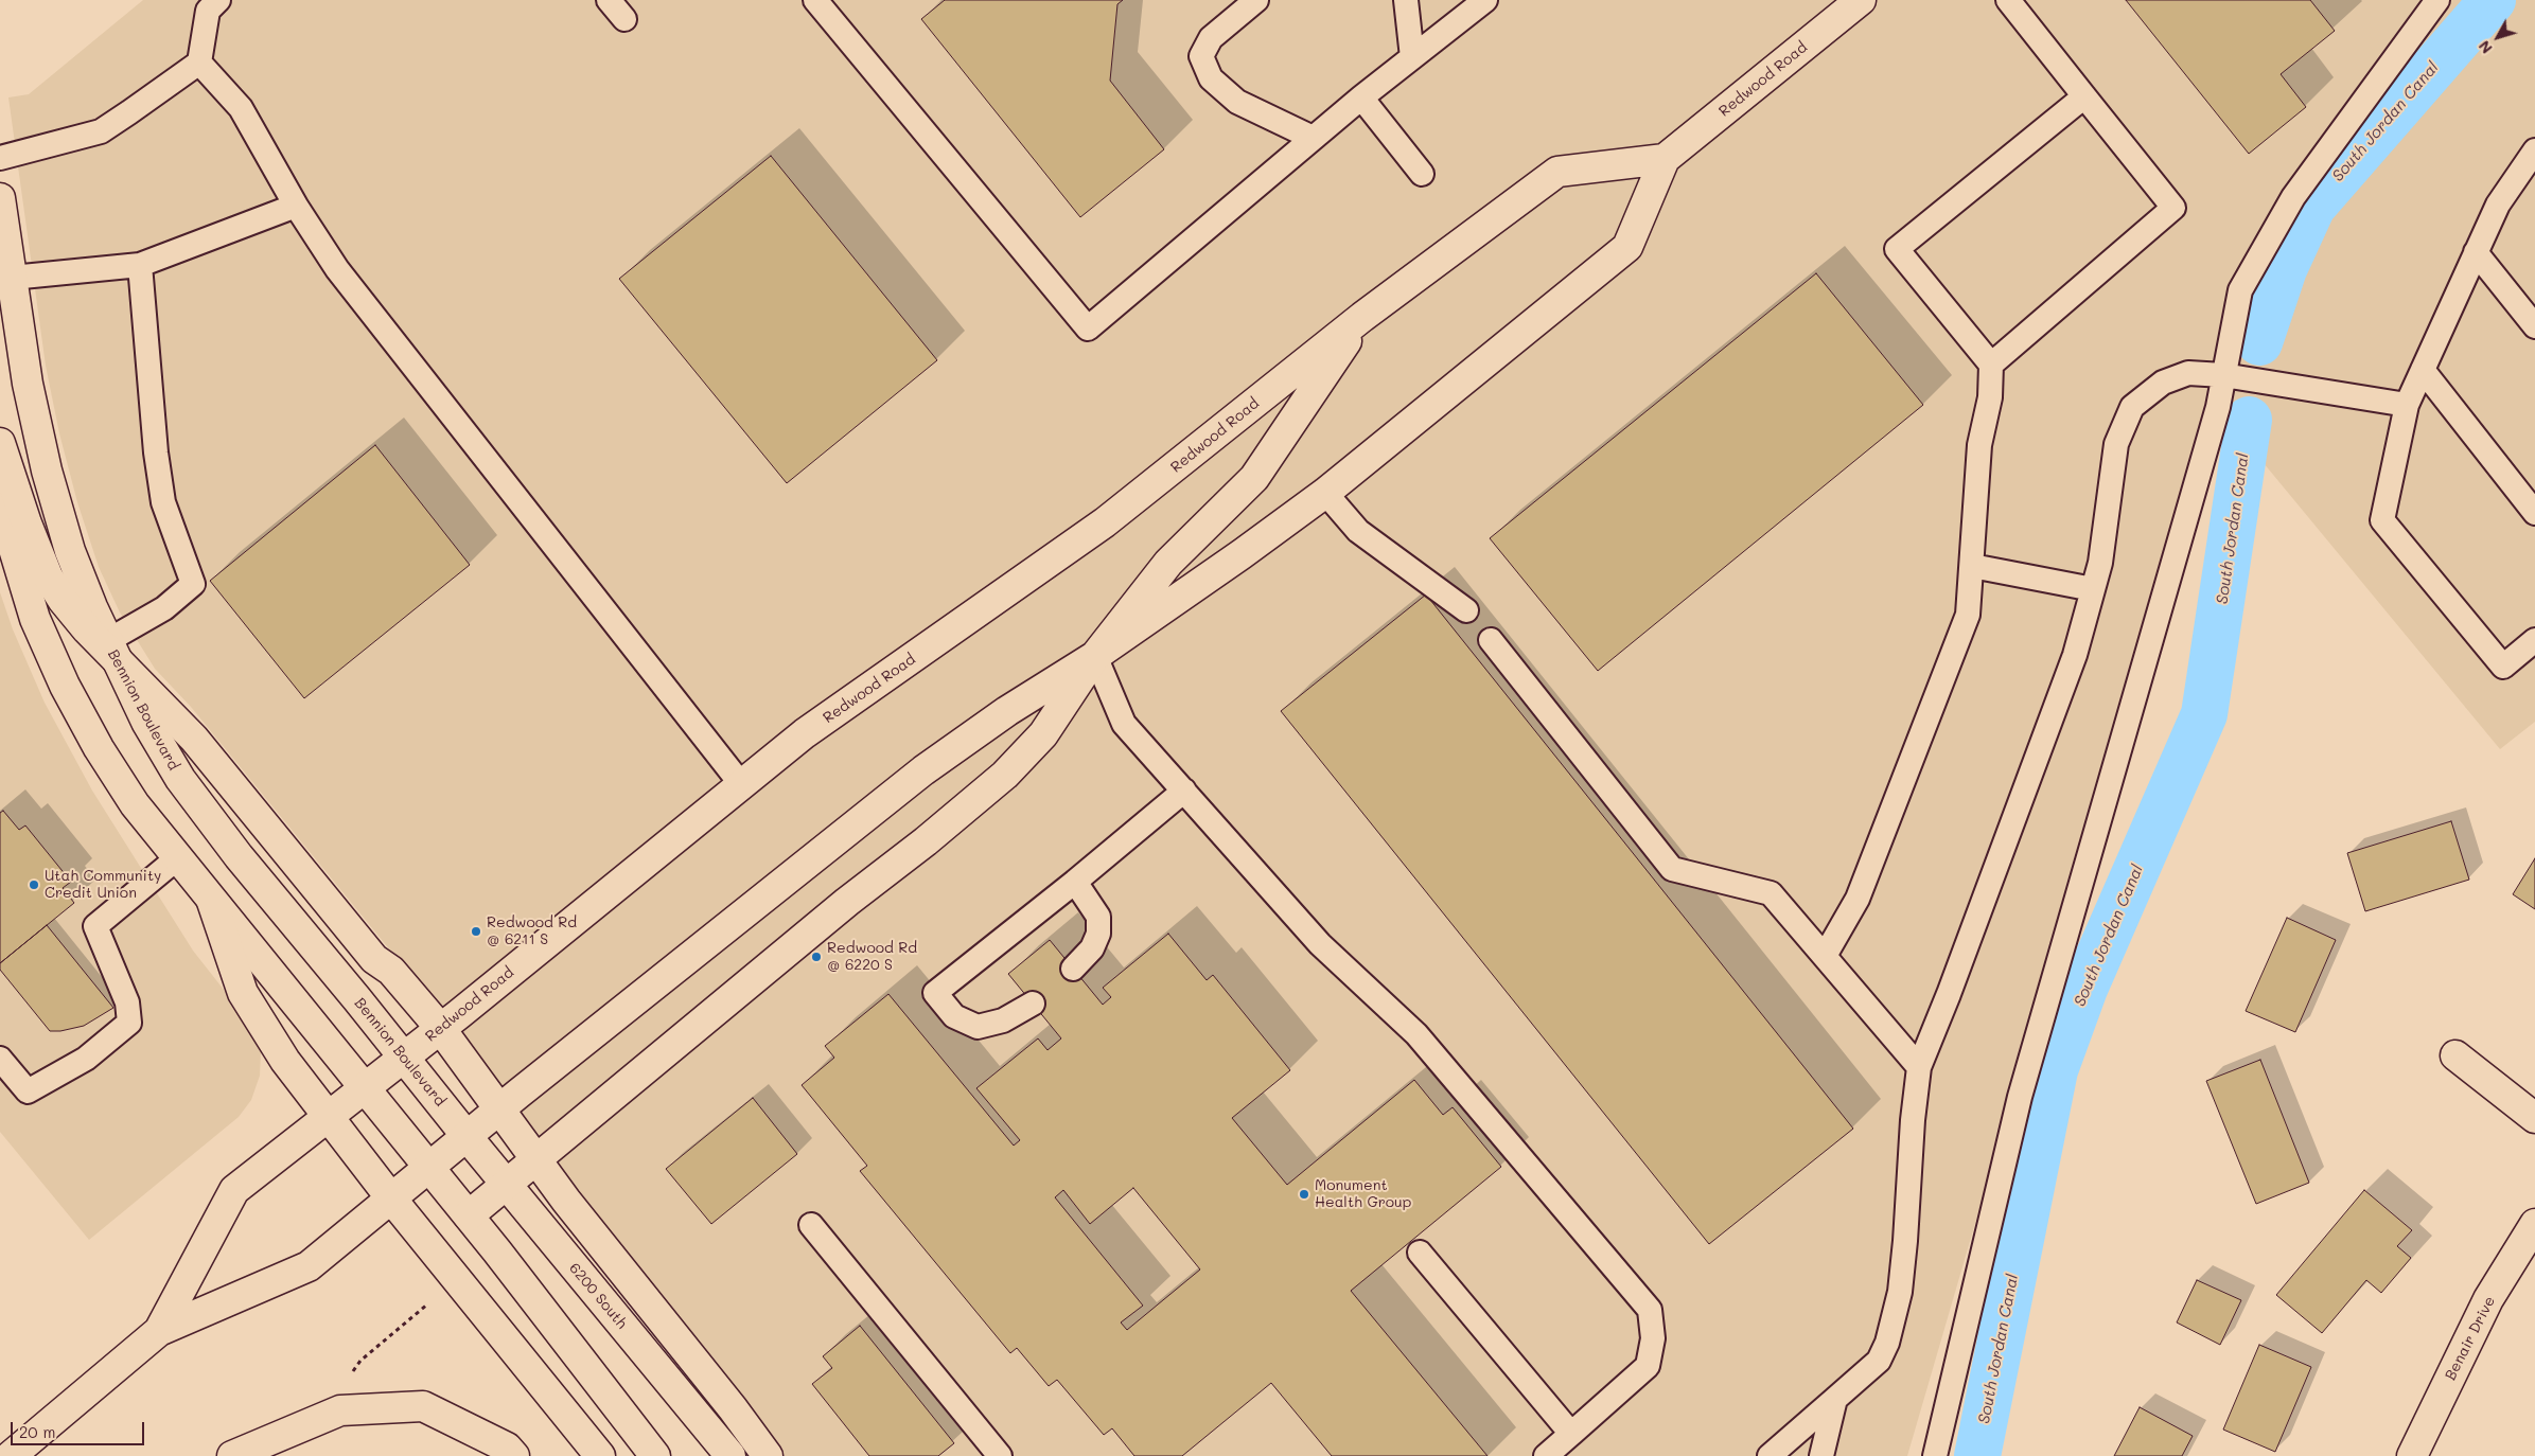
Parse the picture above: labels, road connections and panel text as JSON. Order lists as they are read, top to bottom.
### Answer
{
  "streets": {
    "main road": [
      "Redwood Road",
      "Bennion Boulevard",
      "6200 South",
      "Benair Drive"
    ]
  },
  "crossings": [
    ["Redwood Road", "Bennion Boulevard"],
    ["Redwood Road", "6200 South"],
    ["Bennion Boulevard", "6200 South"]
  ],
  "water": ["South Jordan Canal"],
  "places": [
    "Utah Community Credit Union",
    "Redwood Rd @ 6211 S",
    "Redwood Rd @ 6220 S",
    "Monument Health Group"
  ],
  "scale_bar": "20 m",
  "north": "bottom left"
}
